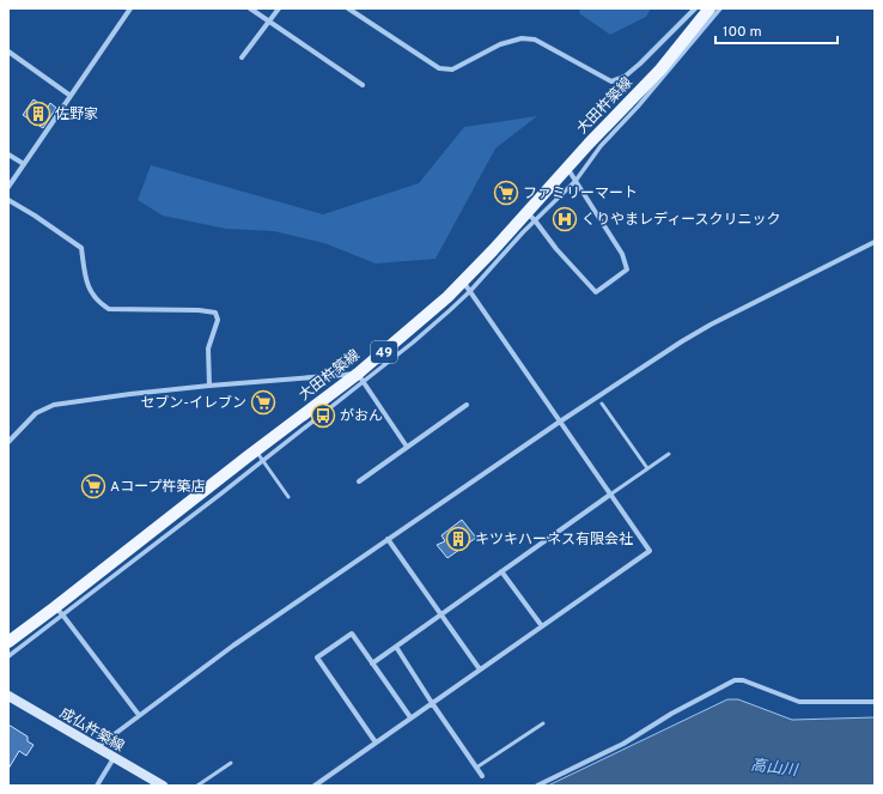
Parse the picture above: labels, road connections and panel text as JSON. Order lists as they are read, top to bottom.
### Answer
{
  "streets": {
    "main road": ["大田杵築線", "49", "成仏杵築線"]
  },
  "water": ["高山川"],
  "places": {
    "building": ["佐野家", "キツキハーネス有限会社"],
    "supermarket": ["ファミリーマート", "セブン-イレブン", "Aコープ杵築店"],
    "hospital": ["くりやまレディースクリニック"],
    "bus stop": ["がおん"]
  },
  "scale_bar": "100 m"
}
